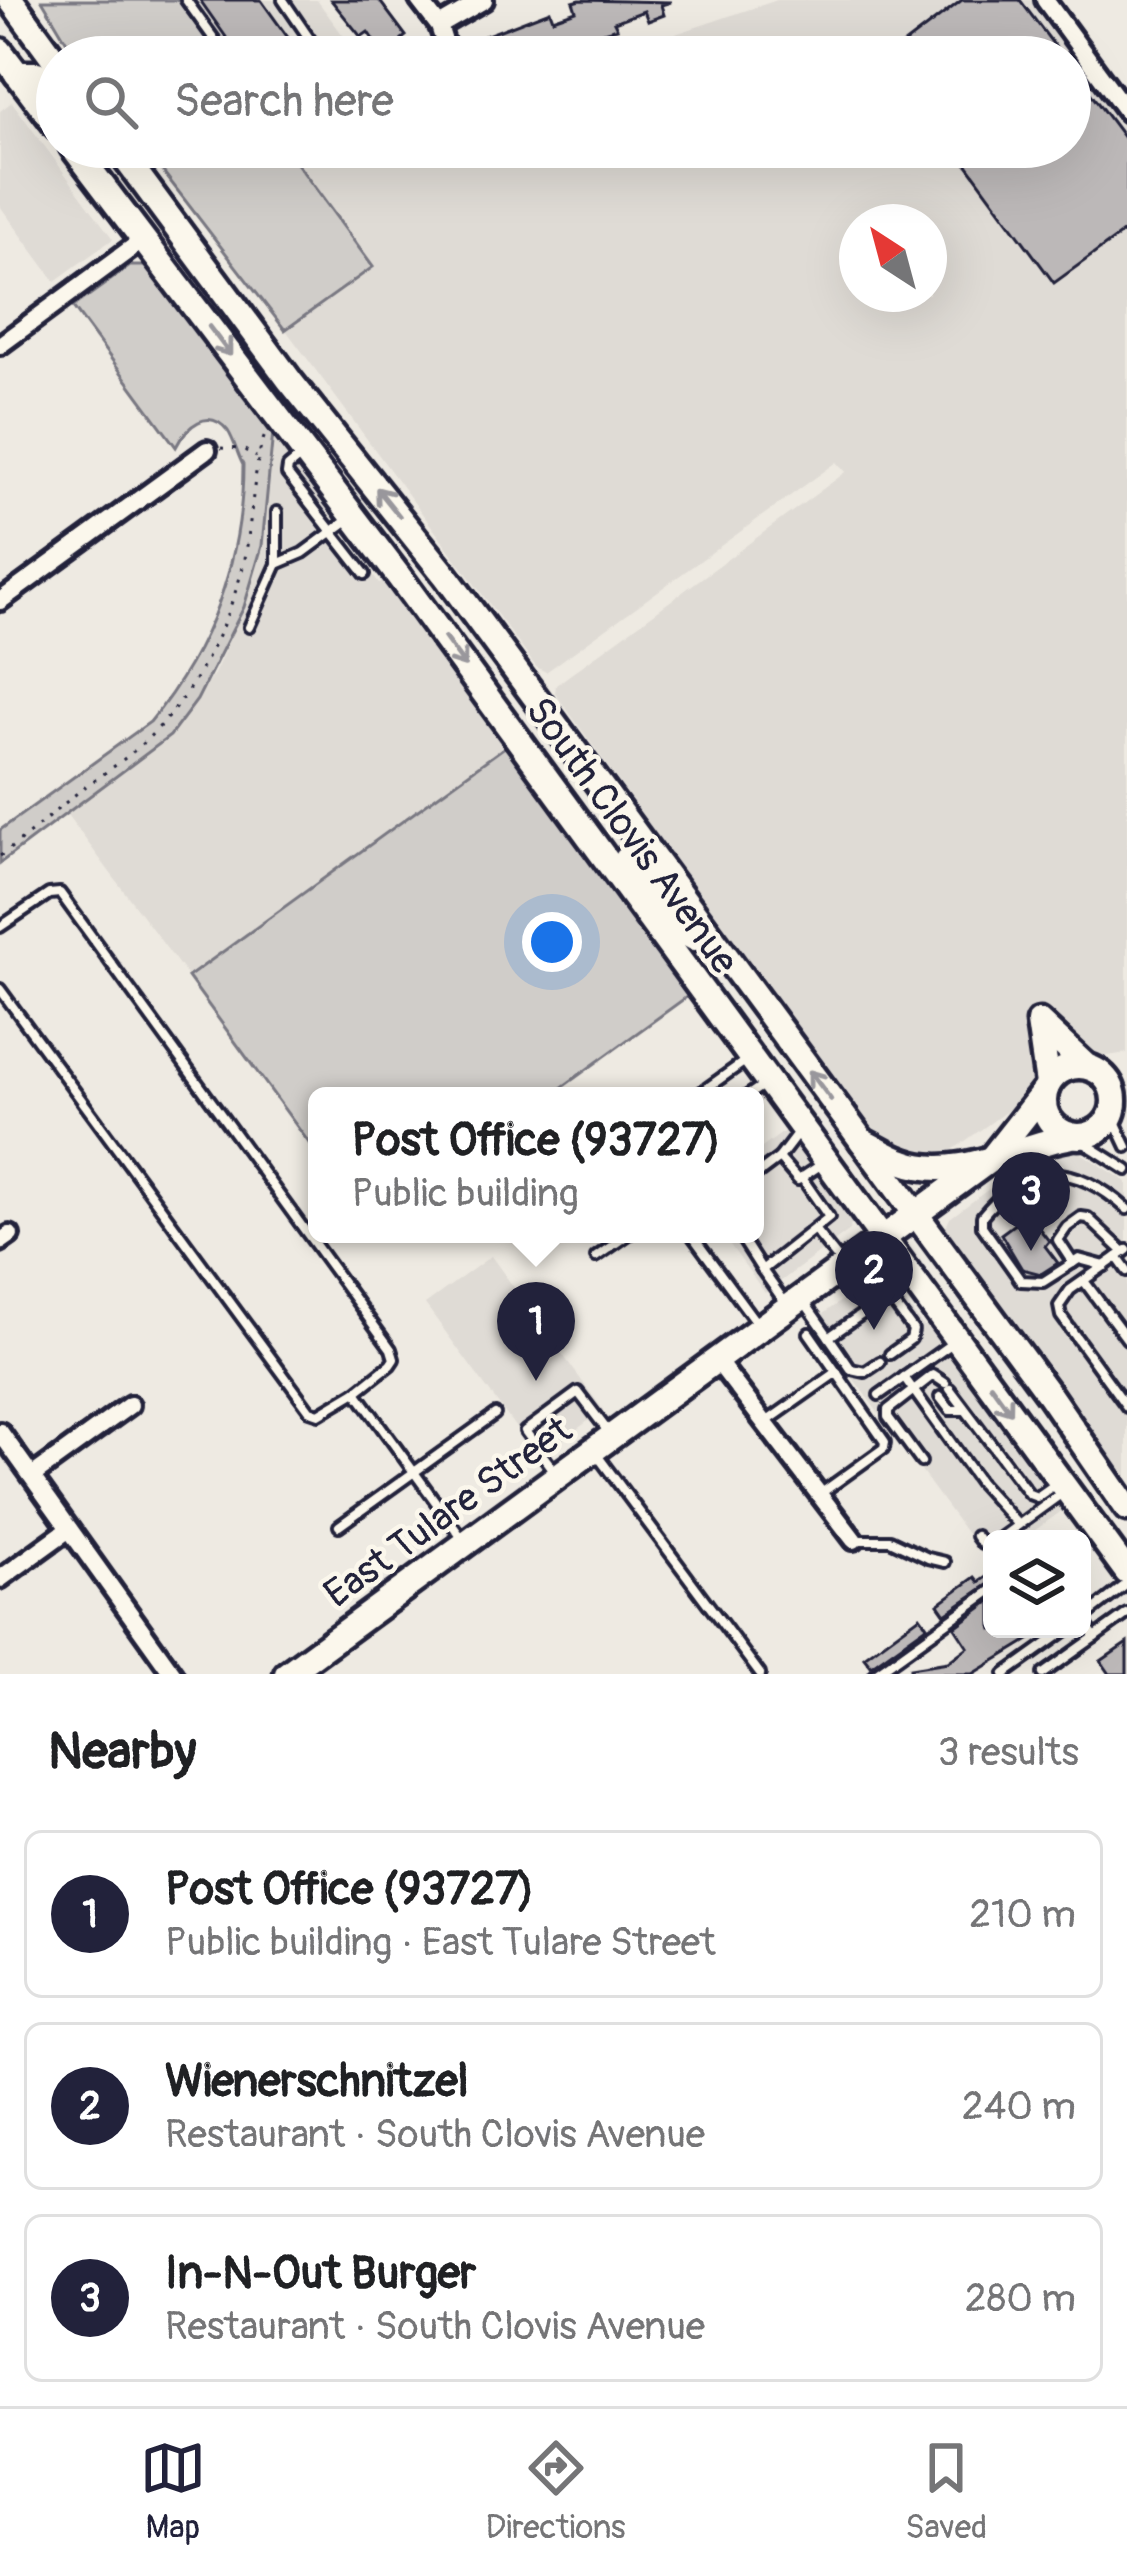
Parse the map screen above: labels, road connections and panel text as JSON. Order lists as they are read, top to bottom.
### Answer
{
  "streets": {
    "main road": ["South Clovis Avenue", "East Tulare Street"]
  },
  "crossings": [
    ["South Clovis Avenue", "East Tulare Street"]
  ],
  "north": "top left",
  "page": {
    "search": "Search here",
    "popup": ["Post Office (93727)", "Public building"],
    "pins": ["3", "2", "1"],
    "heading": ["Nearby", "3 results"],
    "list": [
      {
        "mark": "1",
        "name": "Post Office (93727)",
        "note": "Public building · East Tulare Street",
        "value": "210 m"
      },
      {
        "mark": "2",
        "name": "Wienerschnitzel",
        "note": "Restaurant · South Clovis Avenue",
        "value": "240 m"
      },
      {
        "mark": "3",
        "name": "In-N-Out Burger",
        "note": "Restaurant · South Clovis Avenue",
        "value": "280 m"
      }
    ],
    "nav": ["Map", "Directions", "Saved"]
  }
}
